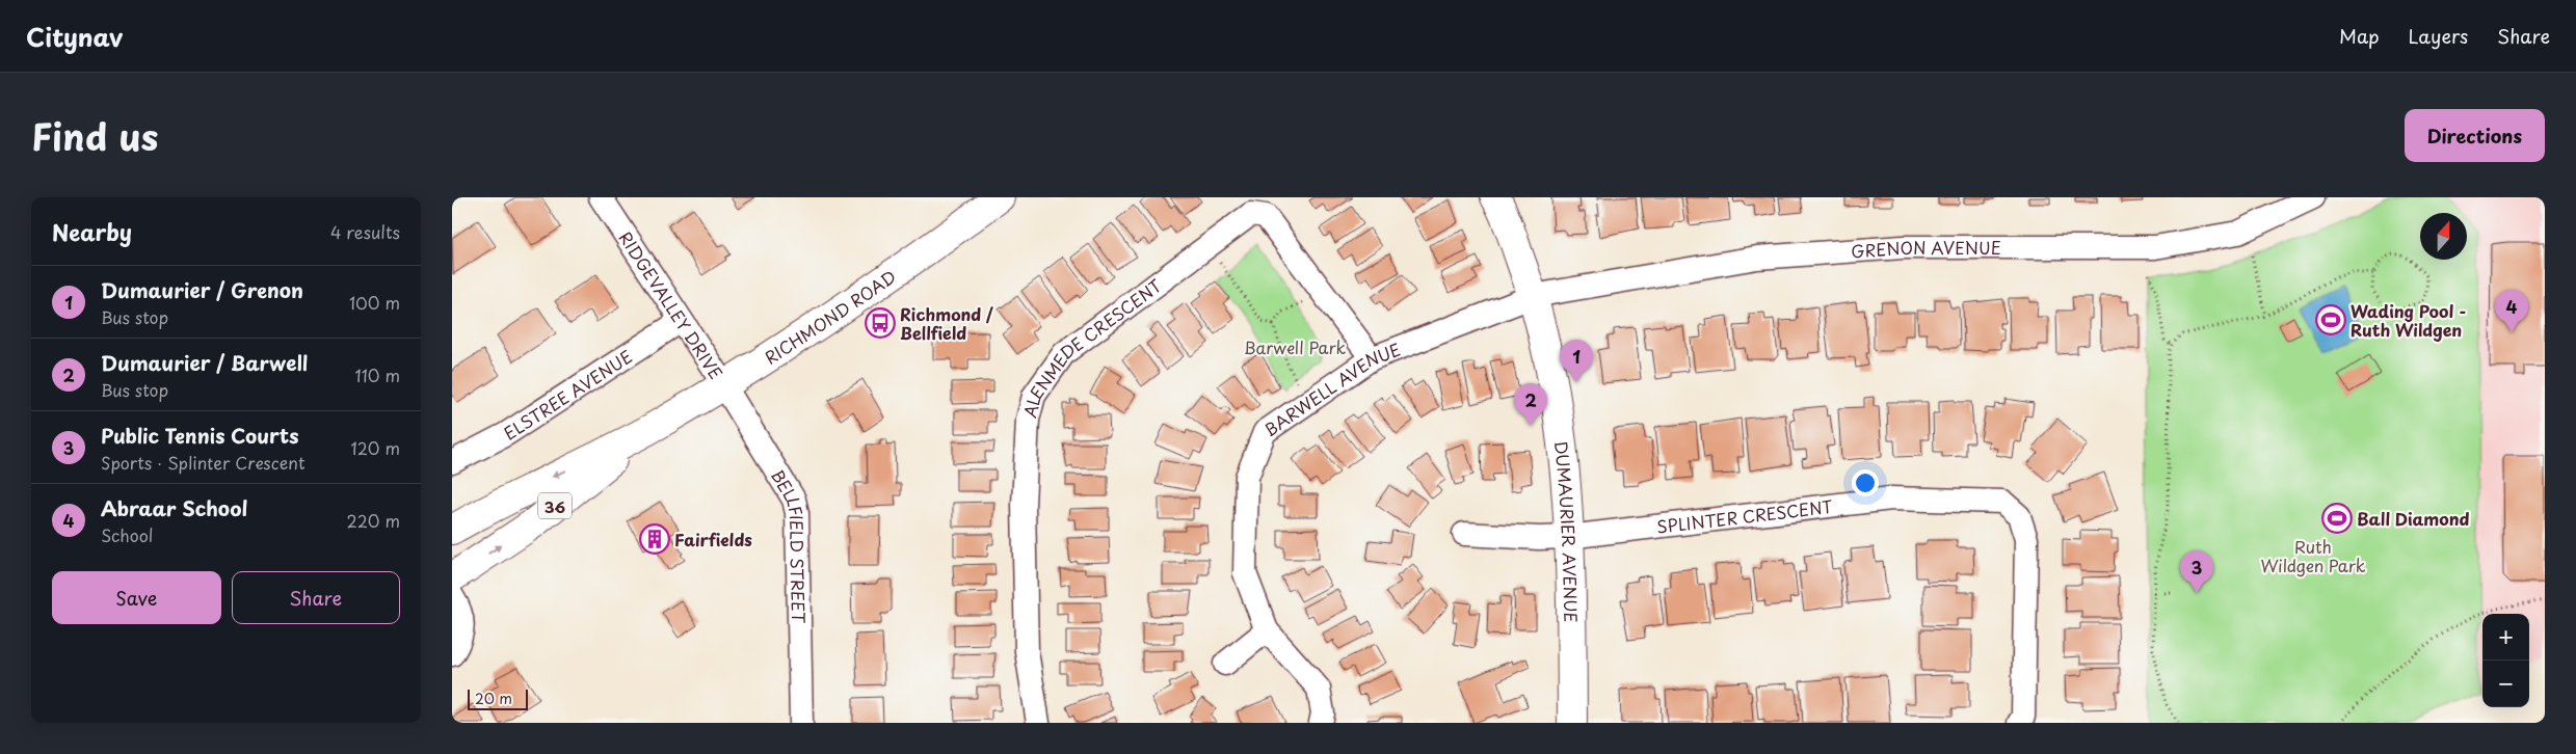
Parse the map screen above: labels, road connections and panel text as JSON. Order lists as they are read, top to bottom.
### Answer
{
  "streets": {
    "main road": ["RICHMOND ROAD", "36", "DUMAURIER AVENUE"],
    "street": [
      "GRENON AVENUE",
      "RIDGEVALLEY DRIVE",
      "ALENMEDE CRESCENT",
      "BARWELL AVENUE",
      "ELSTREE AVENUE",
      "SPLINTER CRESCENT",
      "BELLFIELD STREET"
    ]
  },
  "crossings": [
    ["GRENON AVENUE", "BARWELL AVENUE"],
    ["GRENON AVENUE", "DUMAURIER AVENUE"],
    ["RIDGEVALLEY DRIVE", "RICHMOND ROAD"],
    ["RIDGEVALLEY DRIVE", "ELSTREE AVENUE"],
    ["RIDGEVALLEY DRIVE", "BELLFIELD STREET"],
    ["RICHMOND ROAD", "BELLFIELD STREET"],
    ["ALENMEDE CRESCENT", "BARWELL AVENUE"],
    ["BARWELL AVENUE", "DUMAURIER AVENUE"],
    ["SPLINTER CRESCENT", "DUMAURIER AVENUE"]
  ],
  "parks": ["Barwell Park", "Ruth Wildgen Park"],
  "places": {
    "sports": ["Wading Pool - Ruth Wildgen", "Ball Diamond"],
    "bus stop": ["Richmond / Bellfield"],
    "building": ["Fairfields"]
  },
  "scale_bar": "20 m",
  "north": "top",
  "page": {
    "header": "Citynav",
    "nav": ["Map", "Layers", "Share"],
    "title": "Find us",
    "buttons": [
      "Directions",
      ["Save", "Share"]
    ],
    "heading": ["Nearby", "4 results"],
    "list": [
      {
        "mark": "1",
        "name": "Dumaurier / Grenon",
        "note": "Bus stop",
        "value": "100 m"
      },
      {
        "mark": "2",
        "name": "Dumaurier / Barwell",
        "note": "Bus stop",
        "value": "110 m"
      },
      {
        "mark": "3",
        "name": "Public Tennis Courts",
        "note": "Sports · Splinter Crescent",
        "value": "120 m"
      },
      {
        "mark": "4",
        "name": "Abraar School",
        "note": "School",
        "value": "220 m"
      }
    ],
    "pins": [
      "4",
      "1",
      "2",
      "3"
    ],
    "map_buttons": ["+", "−"],
    "scale": "20 m"
  }
}
